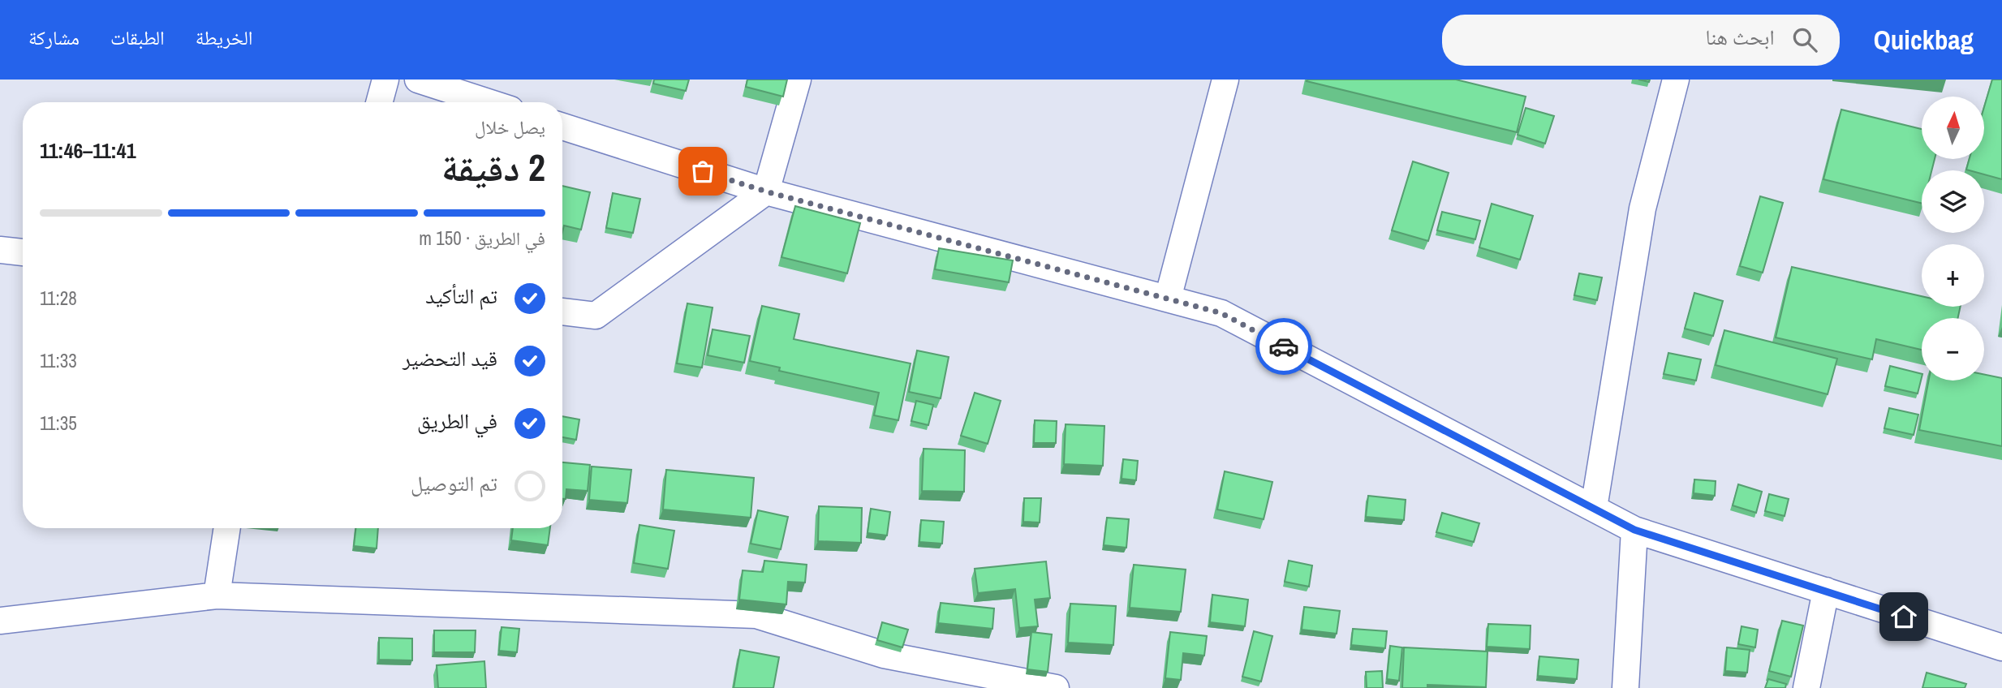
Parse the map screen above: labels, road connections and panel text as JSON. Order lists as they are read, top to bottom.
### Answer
{
  "north": "top",
  "page": {
    "header": "Quickbag",
    "search": "ابحث هنا",
    "nav": ["الخريطة", "الطبقات", "مشاركة"],
    "map_buttons": ["+", "−"],
    "heading": ["2 دقيقة", "يصل خلال", "11:41–11:46"],
    "bar": "في الطريق · 150 m",
    "list": [
      ["تم التأكيد", "11:28"],
      ["قيد التحضير", "11:33"],
      ["في الطريق", "11:35"],
      "تم التوصيل"
    ]
  }
}
